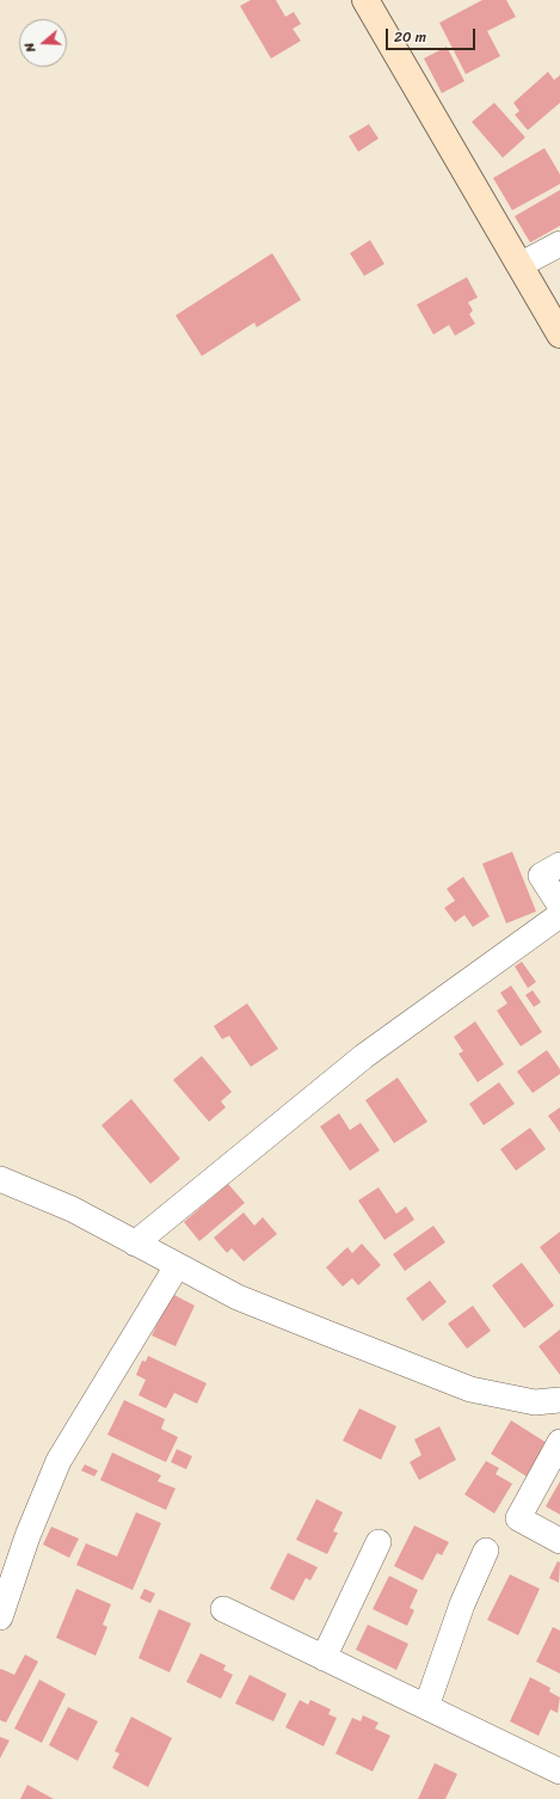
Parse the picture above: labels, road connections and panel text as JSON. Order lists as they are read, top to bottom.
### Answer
{
  "scale_bar": "20 m",
  "north": "left"
}
